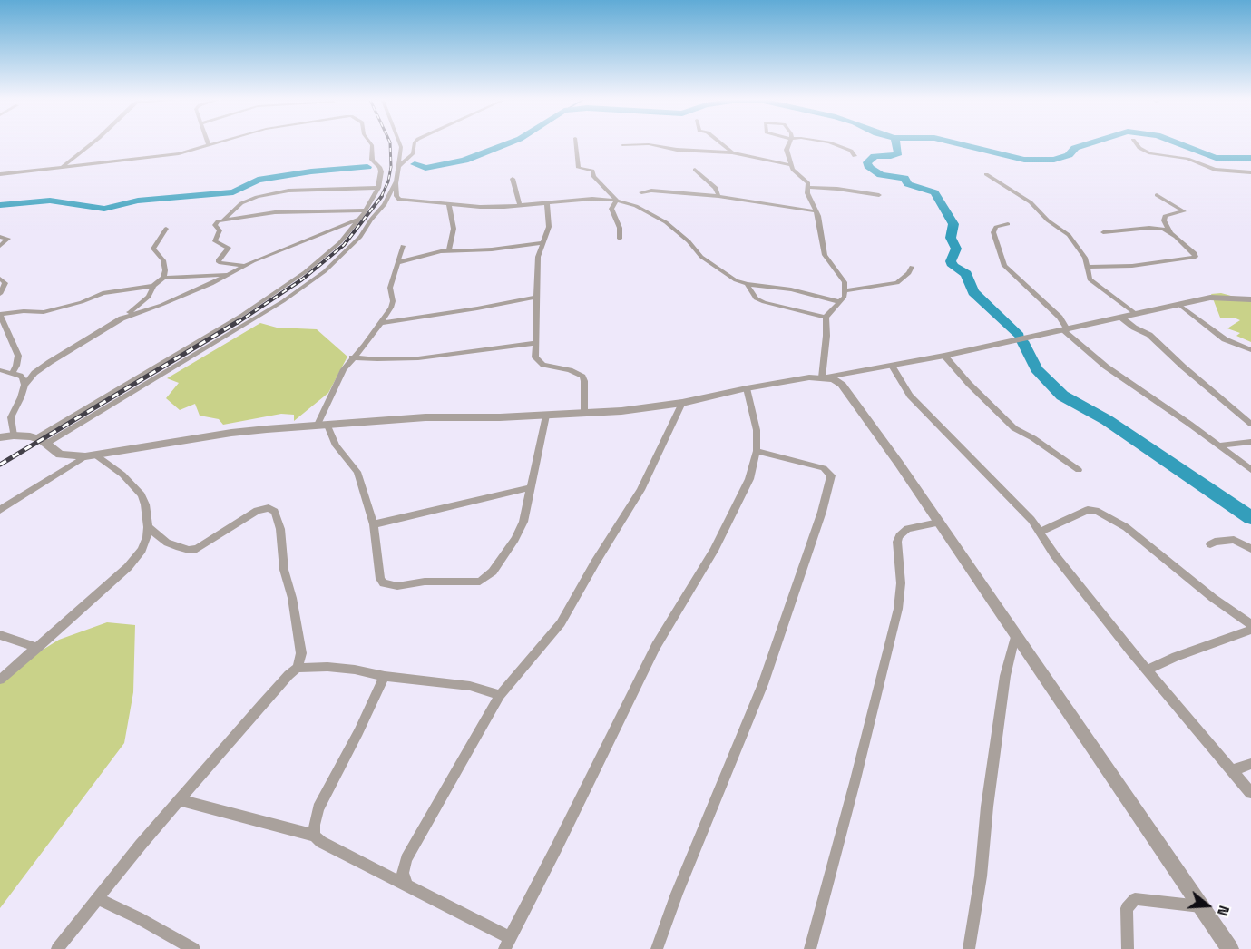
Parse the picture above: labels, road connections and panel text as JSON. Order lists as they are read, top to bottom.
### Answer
{
  "north": "right"
}
